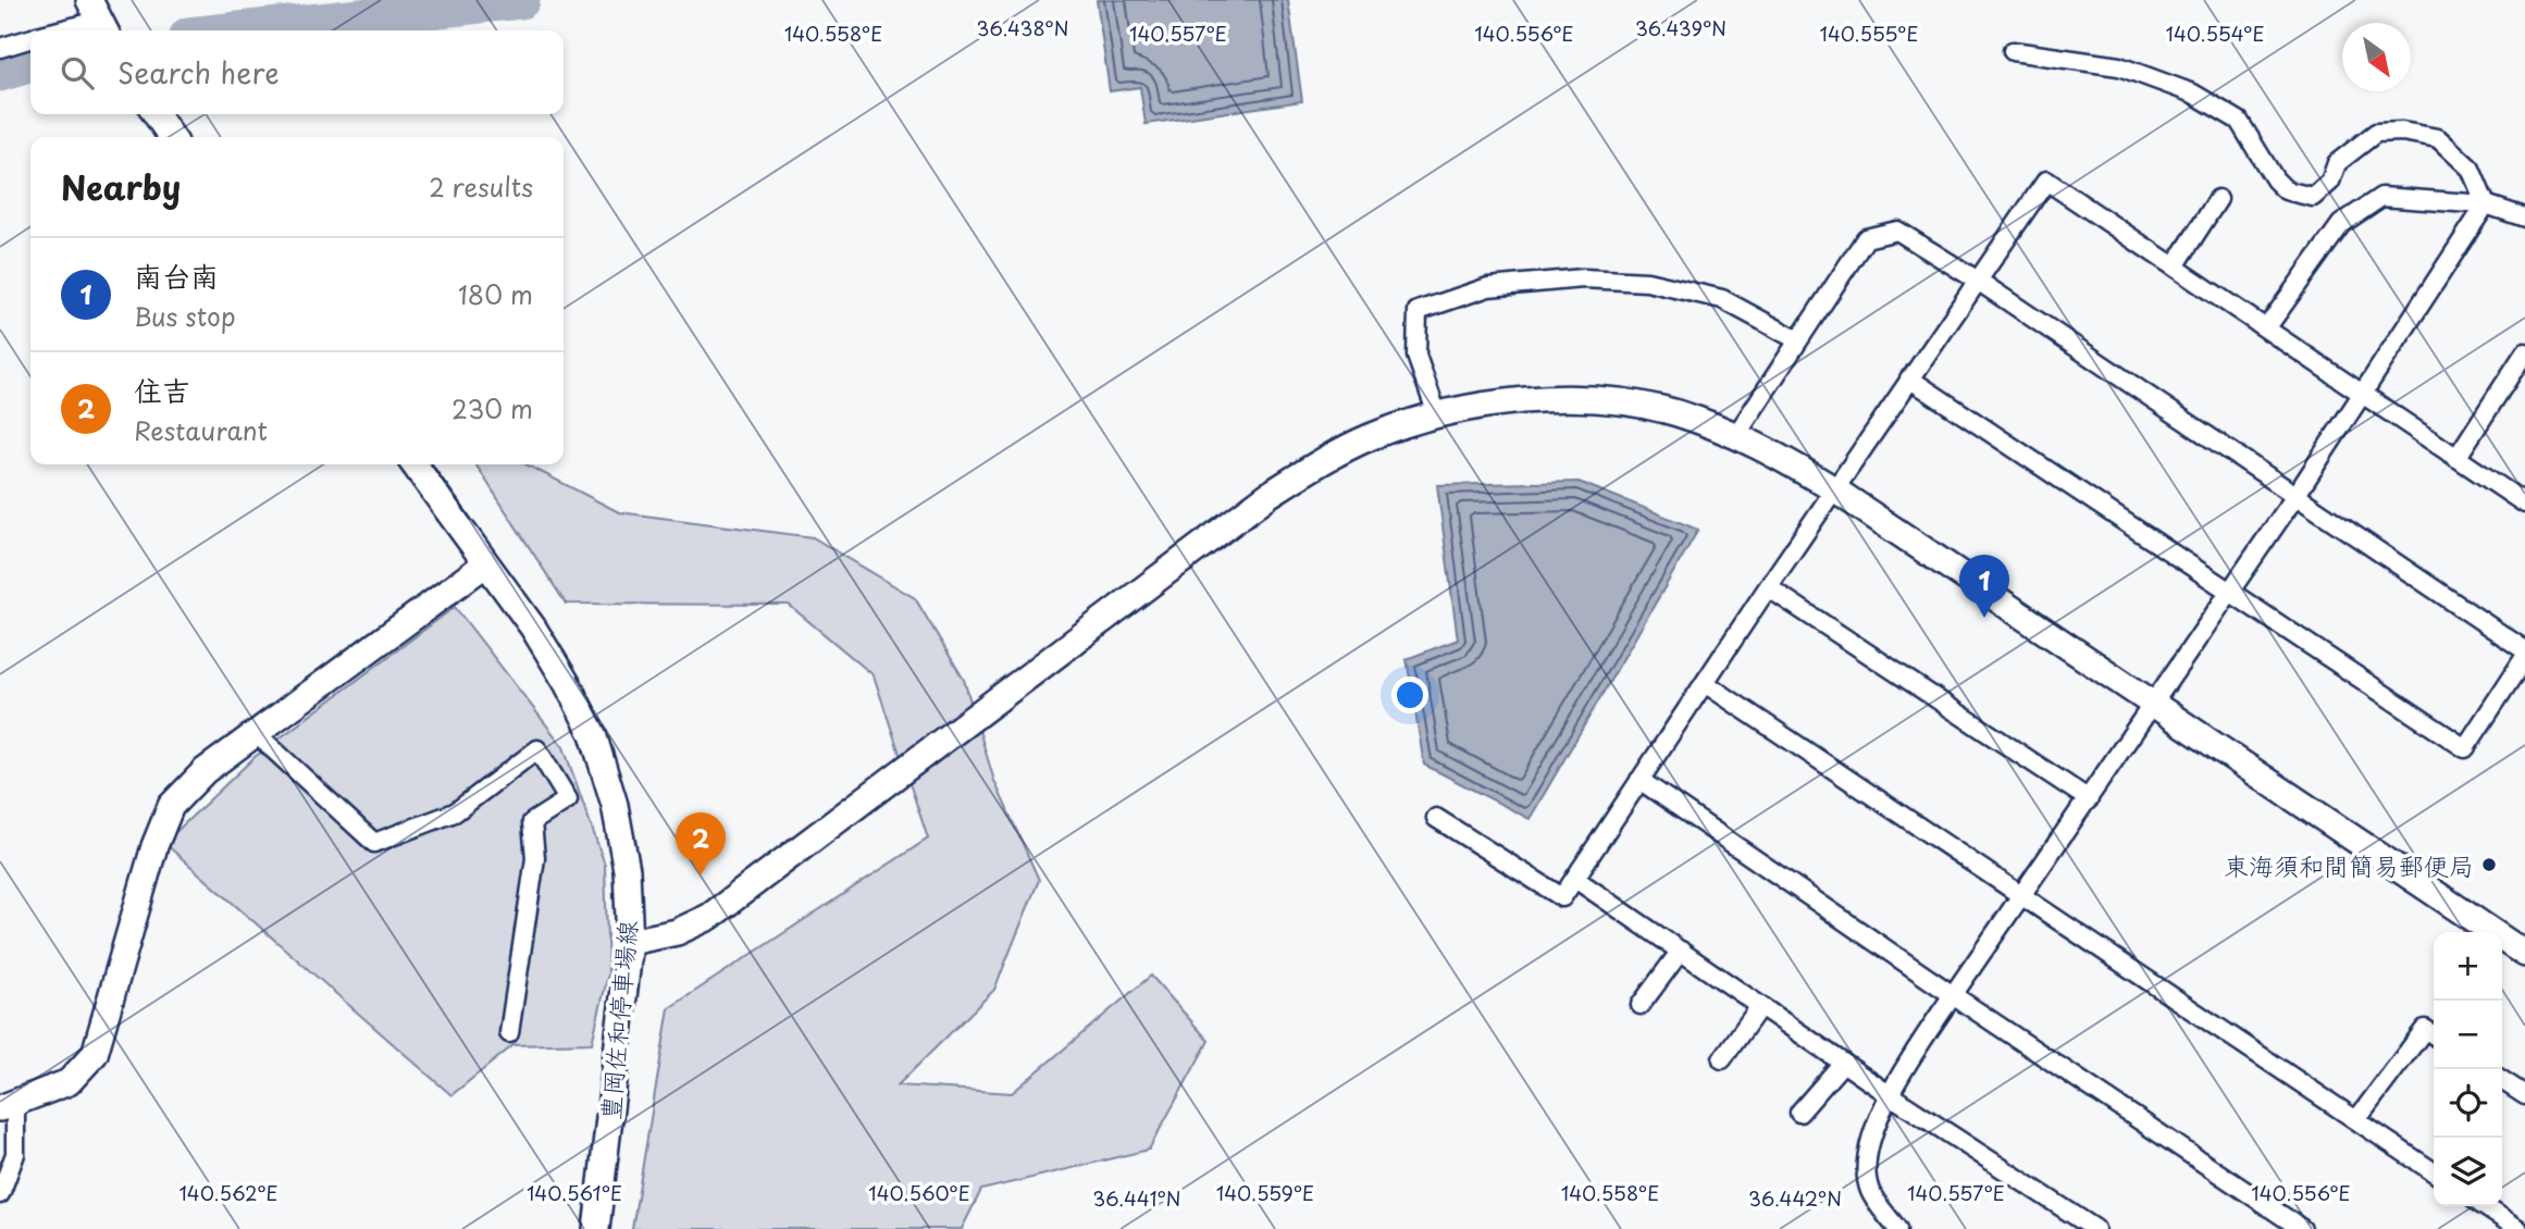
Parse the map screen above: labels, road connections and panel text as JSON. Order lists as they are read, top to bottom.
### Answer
{
  "streets": {
    "street": ["豊岡佐和停車場線"]
  },
  "places": ["東海須和間簡易郵便局"],
  "north": "bottom right",
  "page": {
    "search": "Search here",
    "heading": ["Nearby", "2 results"],
    "list": [
      {
        "mark": "1",
        "name": "南台南",
        "note": "Bus stop",
        "value": "180 m"
      },
      {
        "mark": "2",
        "name": "住吉",
        "note": "Restaurant",
        "value": "230 m"
      }
    ],
    "pins": ["1", "2"],
    "map_buttons": ["+", "−"]
  },
  "coordinates": [
    "36.438°N",
    "36.439°N",
    "140.558°E",
    "140.557°E",
    "140.556°E",
    "140.555°E",
    "140.554°E",
    "140.562°E",
    "140.561°E",
    "140.560°E",
    "140.559°E",
    "36.441°N",
    "36.442°N"
  ]
}
